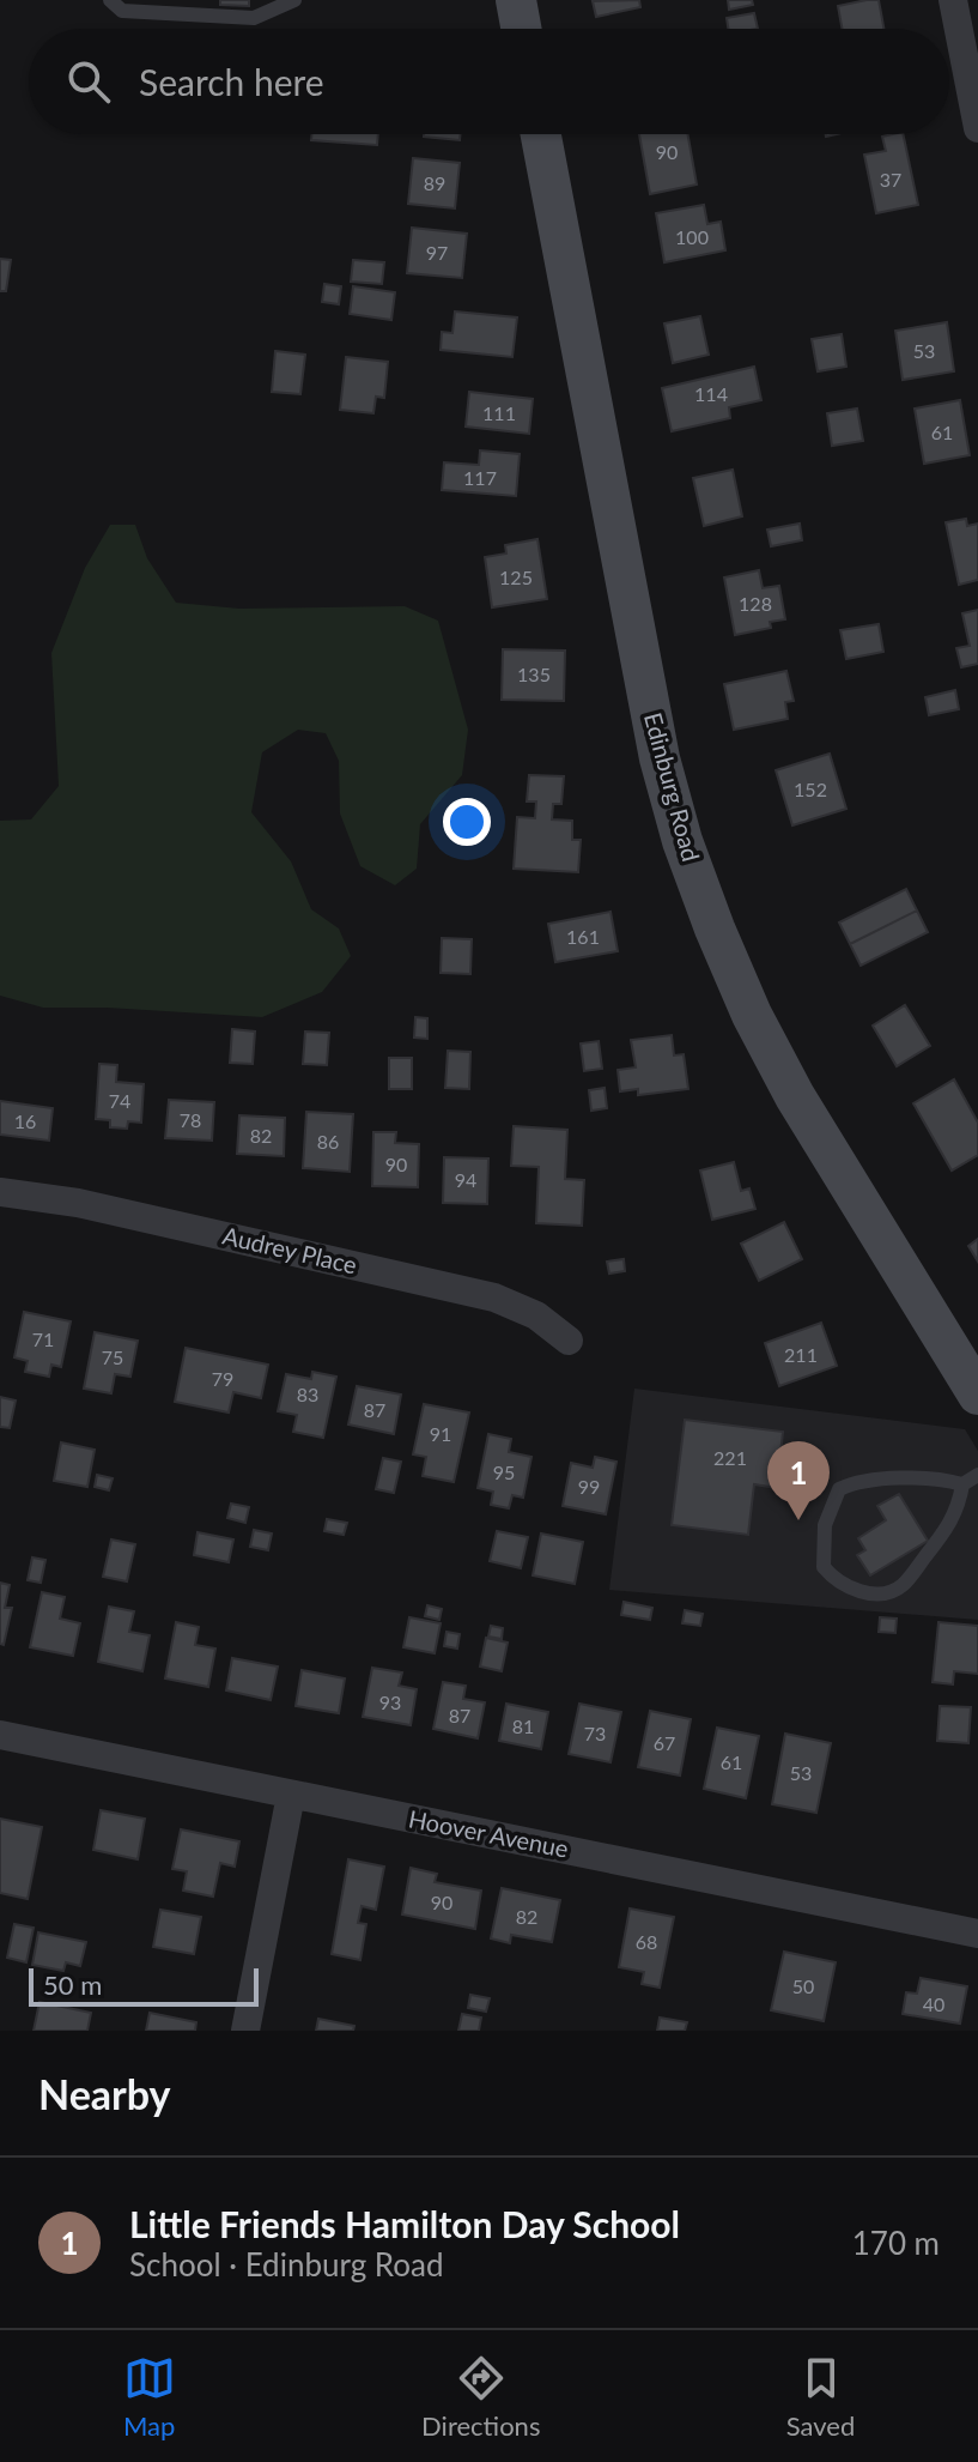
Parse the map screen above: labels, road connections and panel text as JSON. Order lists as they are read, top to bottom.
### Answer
{
  "streets": {
    "main road": ["Edinburg Road"],
    "street": ["Audrey Place", "Hoover Avenue"]
  },
  "house_numbers": [
    "90",
    "37",
    "89",
    "100",
    "97",
    "53",
    "114",
    "111",
    "61",
    "117",
    "125",
    "128",
    "135",
    "152",
    "161",
    "74",
    "78",
    "16",
    "82",
    "86",
    "90",
    "94",
    "71",
    "211",
    "75",
    "79",
    "83",
    "87",
    "91",
    "221",
    "95",
    "99",
    "93",
    "87",
    "81",
    "73",
    "67",
    "61",
    "53",
    "90",
    "82",
    "68",
    "50",
    "40"
  ],
  "scale_bar": "50 m",
  "page": {
    "search": "Search here",
    "pins": "1",
    "scale": "50 m",
    "heading": "Nearby",
    "list": [
      {
        "mark": "1",
        "name": "Little Friends Hamilton Day School",
        "note": "School · Edinburg Road",
        "value": "170 m"
      }
    ],
    "nav": ["Map", "Directions", "Saved"]
  }
}
